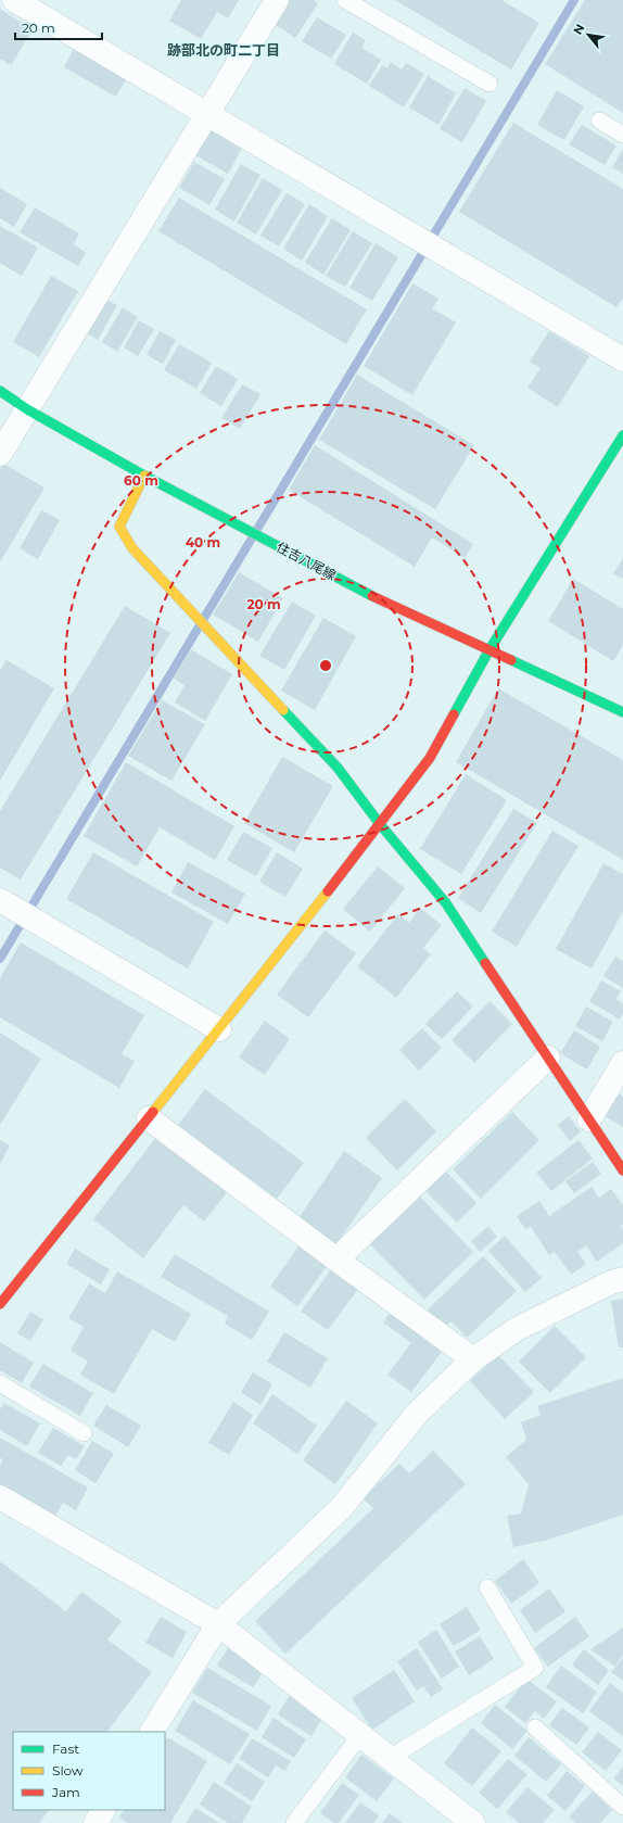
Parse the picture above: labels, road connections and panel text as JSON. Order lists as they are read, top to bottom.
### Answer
{
  "streets": {
    "street": ["住吉八尾線"]
  },
  "districts": ["跡部北の町二丁目"],
  "legend": ["Fast", "Slow", "Jam"],
  "scale_bar": "20 m",
  "north": "top left",
  "rings": ["60 m", "40 m", "20 m"]
}
